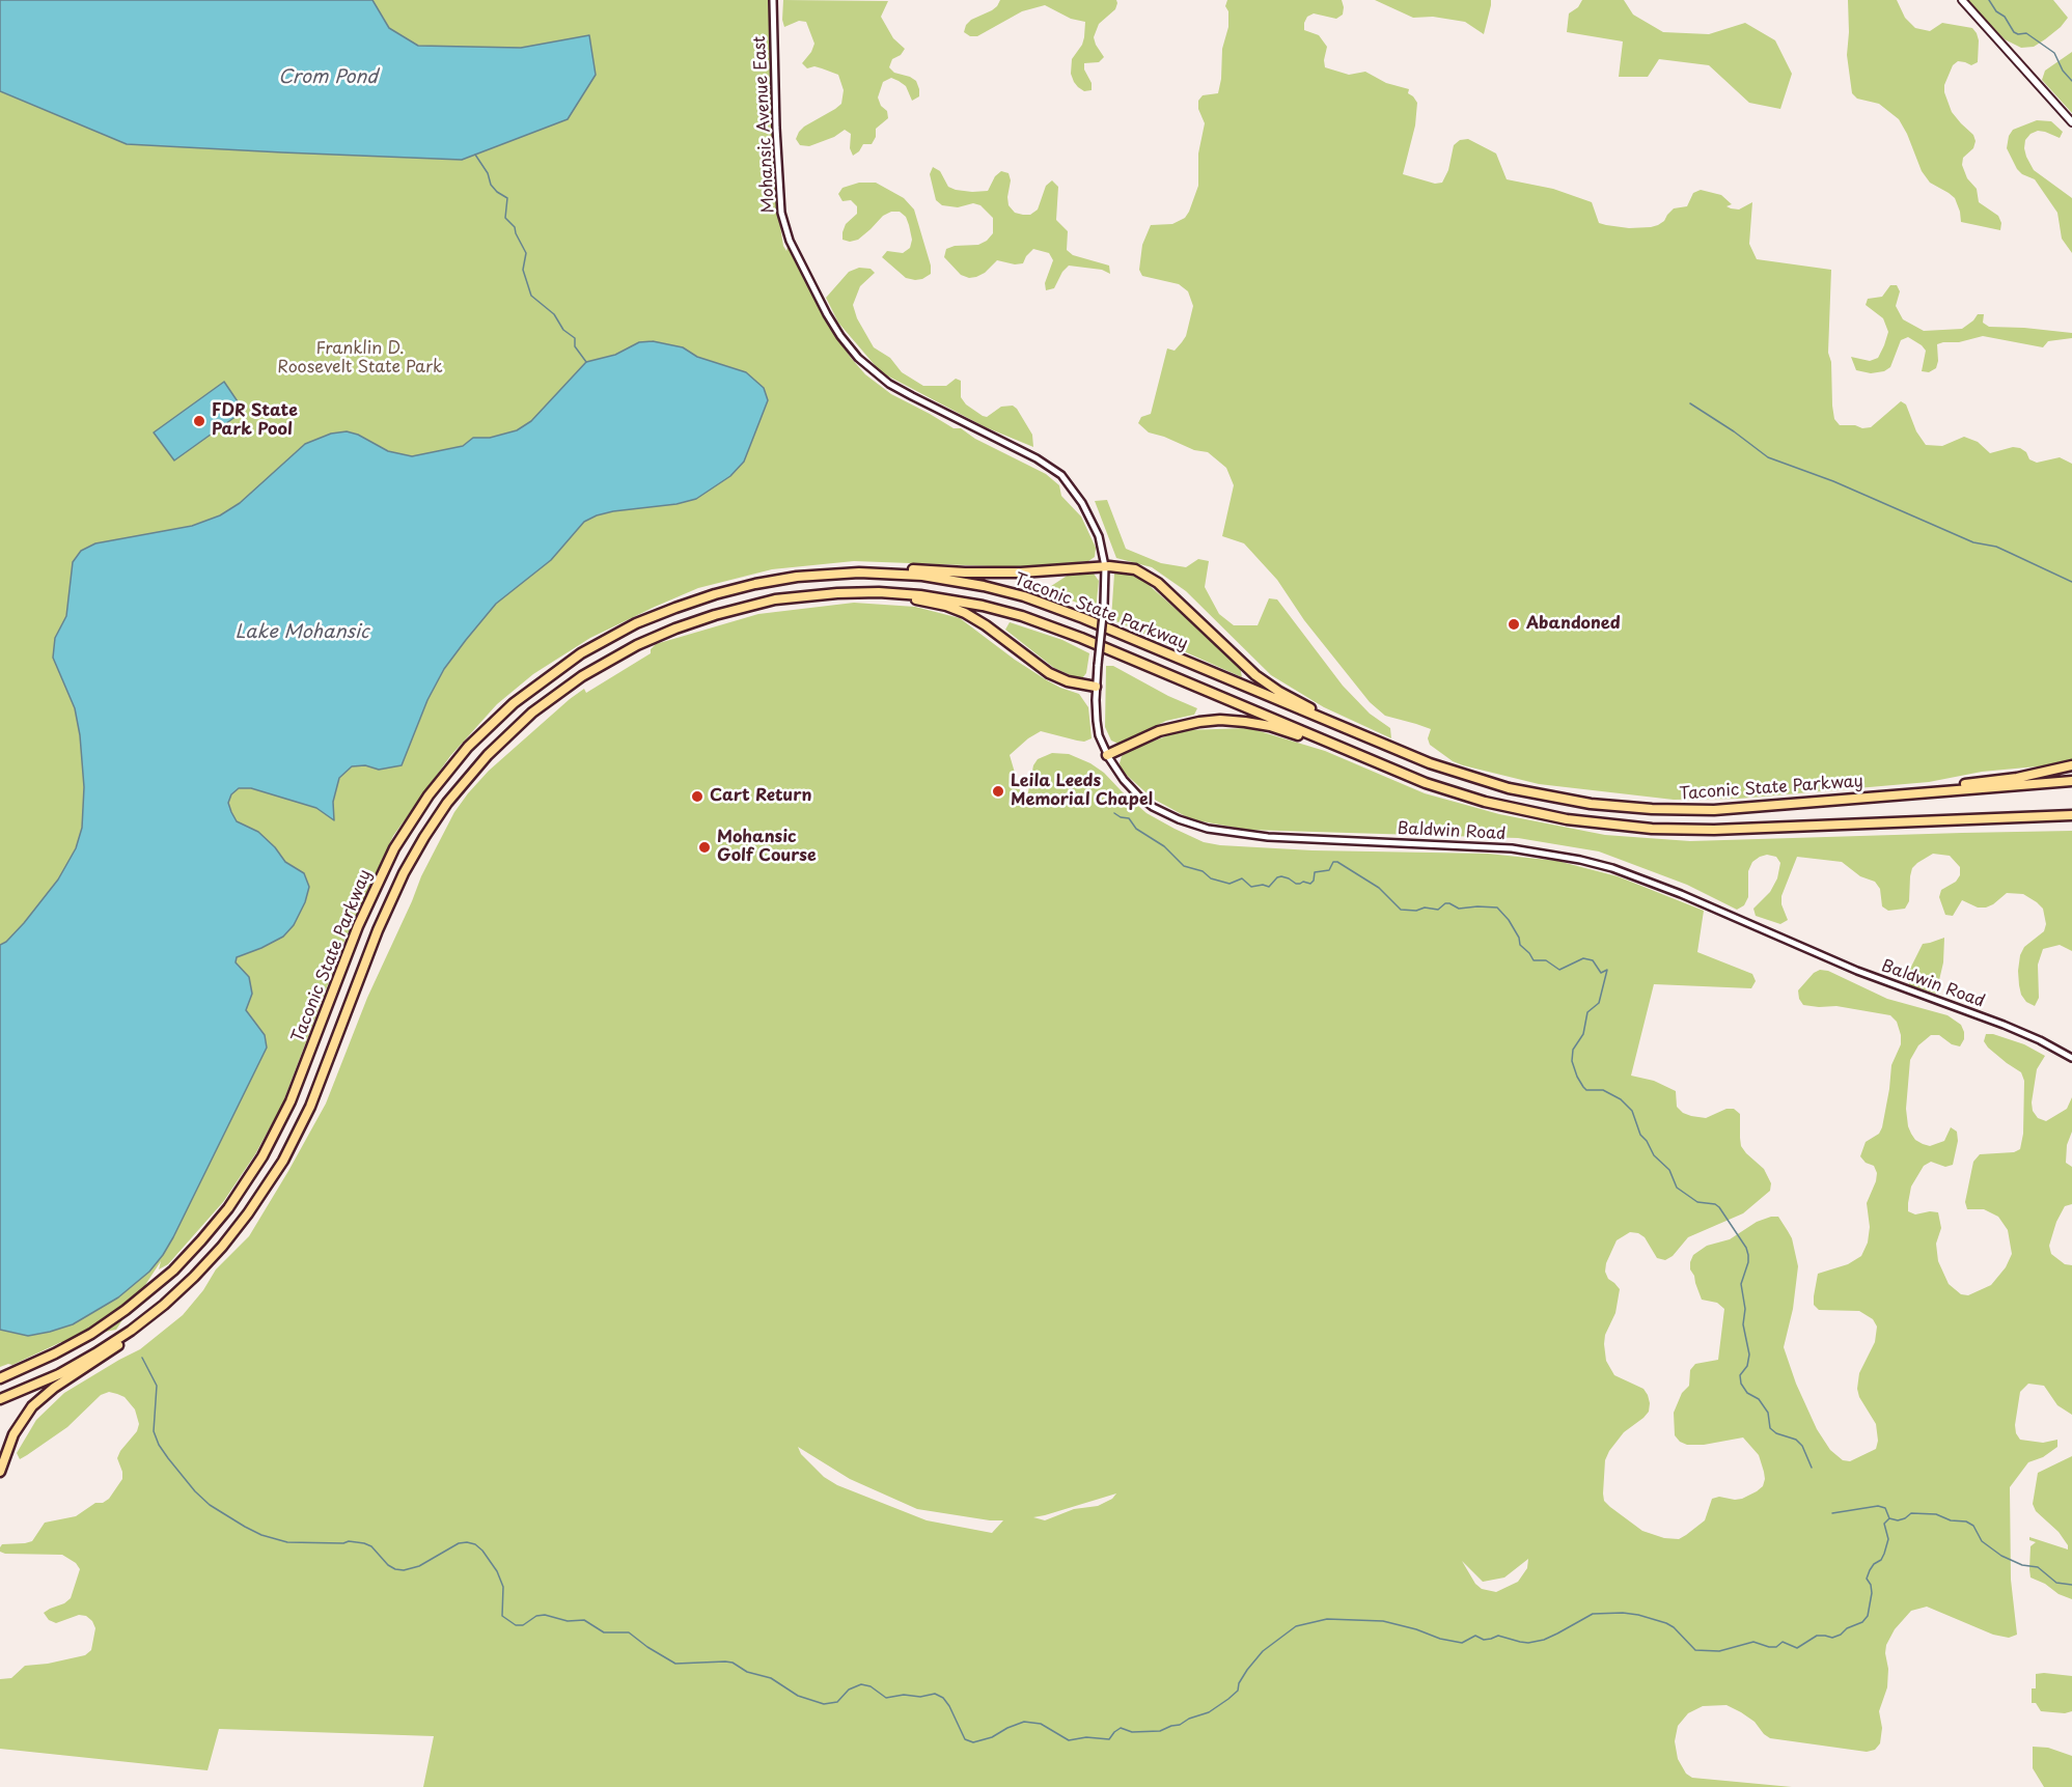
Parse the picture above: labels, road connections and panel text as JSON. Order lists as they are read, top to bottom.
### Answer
{
  "streets": {
    "highway": ["Taconic State Parkway"],
    "street": ["Mohansic Avenue East", "Baldwin Road"]
  },
  "crossings": [
    ["Mohansic Avenue East", "Baldwin Road"]
  ],
  "water": ["Crom Pond", "Lake Mohansic"],
  "parks": ["Franklin D. Roosevelt State Park"],
  "places": [
    "FDR State Park Pool",
    "Abandoned",
    "Leila Leeds Memorial Chapel",
    "Cart Return",
    "Mohansic Golf Course"
  ]
}
